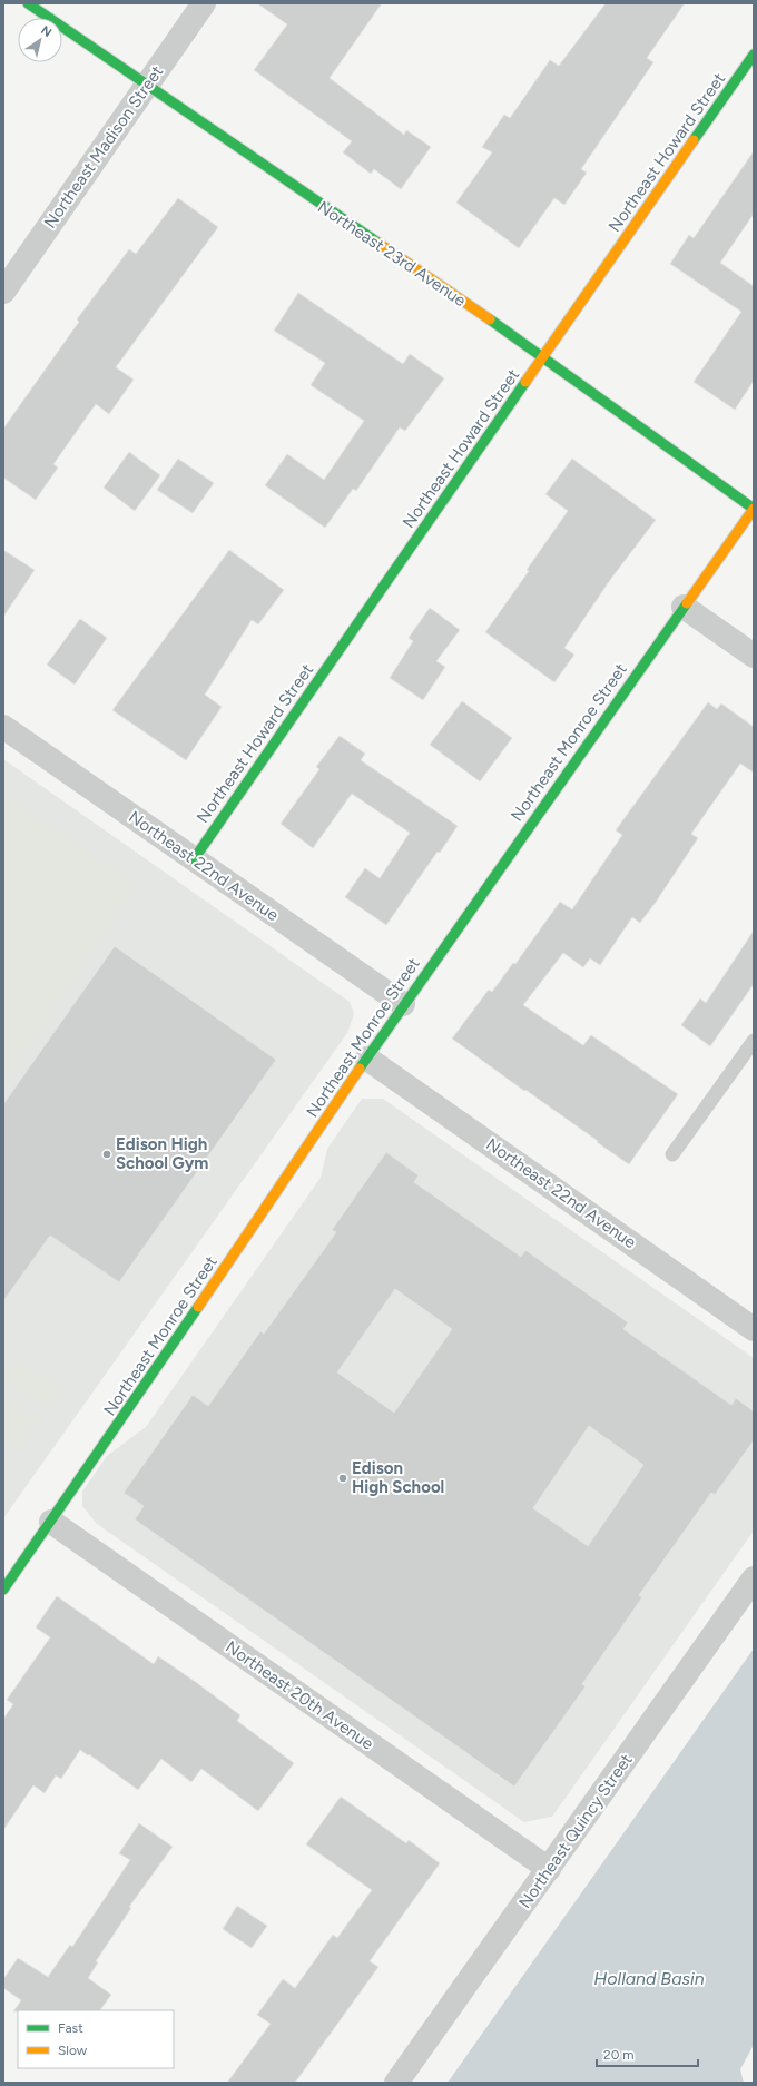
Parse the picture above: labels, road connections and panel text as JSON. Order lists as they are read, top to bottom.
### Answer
{
  "streets": {
    "street": [
      "Northeast Madison Street",
      "Northeast Howard Street",
      "Northeast 23rd Avenue",
      "Northeast Monroe Street",
      "Northeast 22nd Avenue",
      "Northeast 20th Avenue",
      "Northeast Quincy Street"
    ]
  },
  "crossings": [
    ["Northeast Madison Street", "Northeast 23rd Avenue"],
    ["Northeast Howard Street", "Northeast 23rd Avenue"],
    ["Northeast Howard Street", "Northeast 22nd Avenue"],
    ["Northeast 23rd Avenue", "Northeast Monroe Street"],
    ["Northeast Monroe Street", "Northeast 22nd Avenue"],
    ["Northeast Monroe Street", "Northeast 20th Avenue"],
    ["Northeast 20th Avenue", "Northeast Quincy Street"]
  ],
  "water": ["Holland Basin"],
  "places": ["Edison High School Gym", "Edison High School"],
  "legend": ["Fast", "Slow"],
  "scale_bar": "20 m",
  "north": "top right"
}
